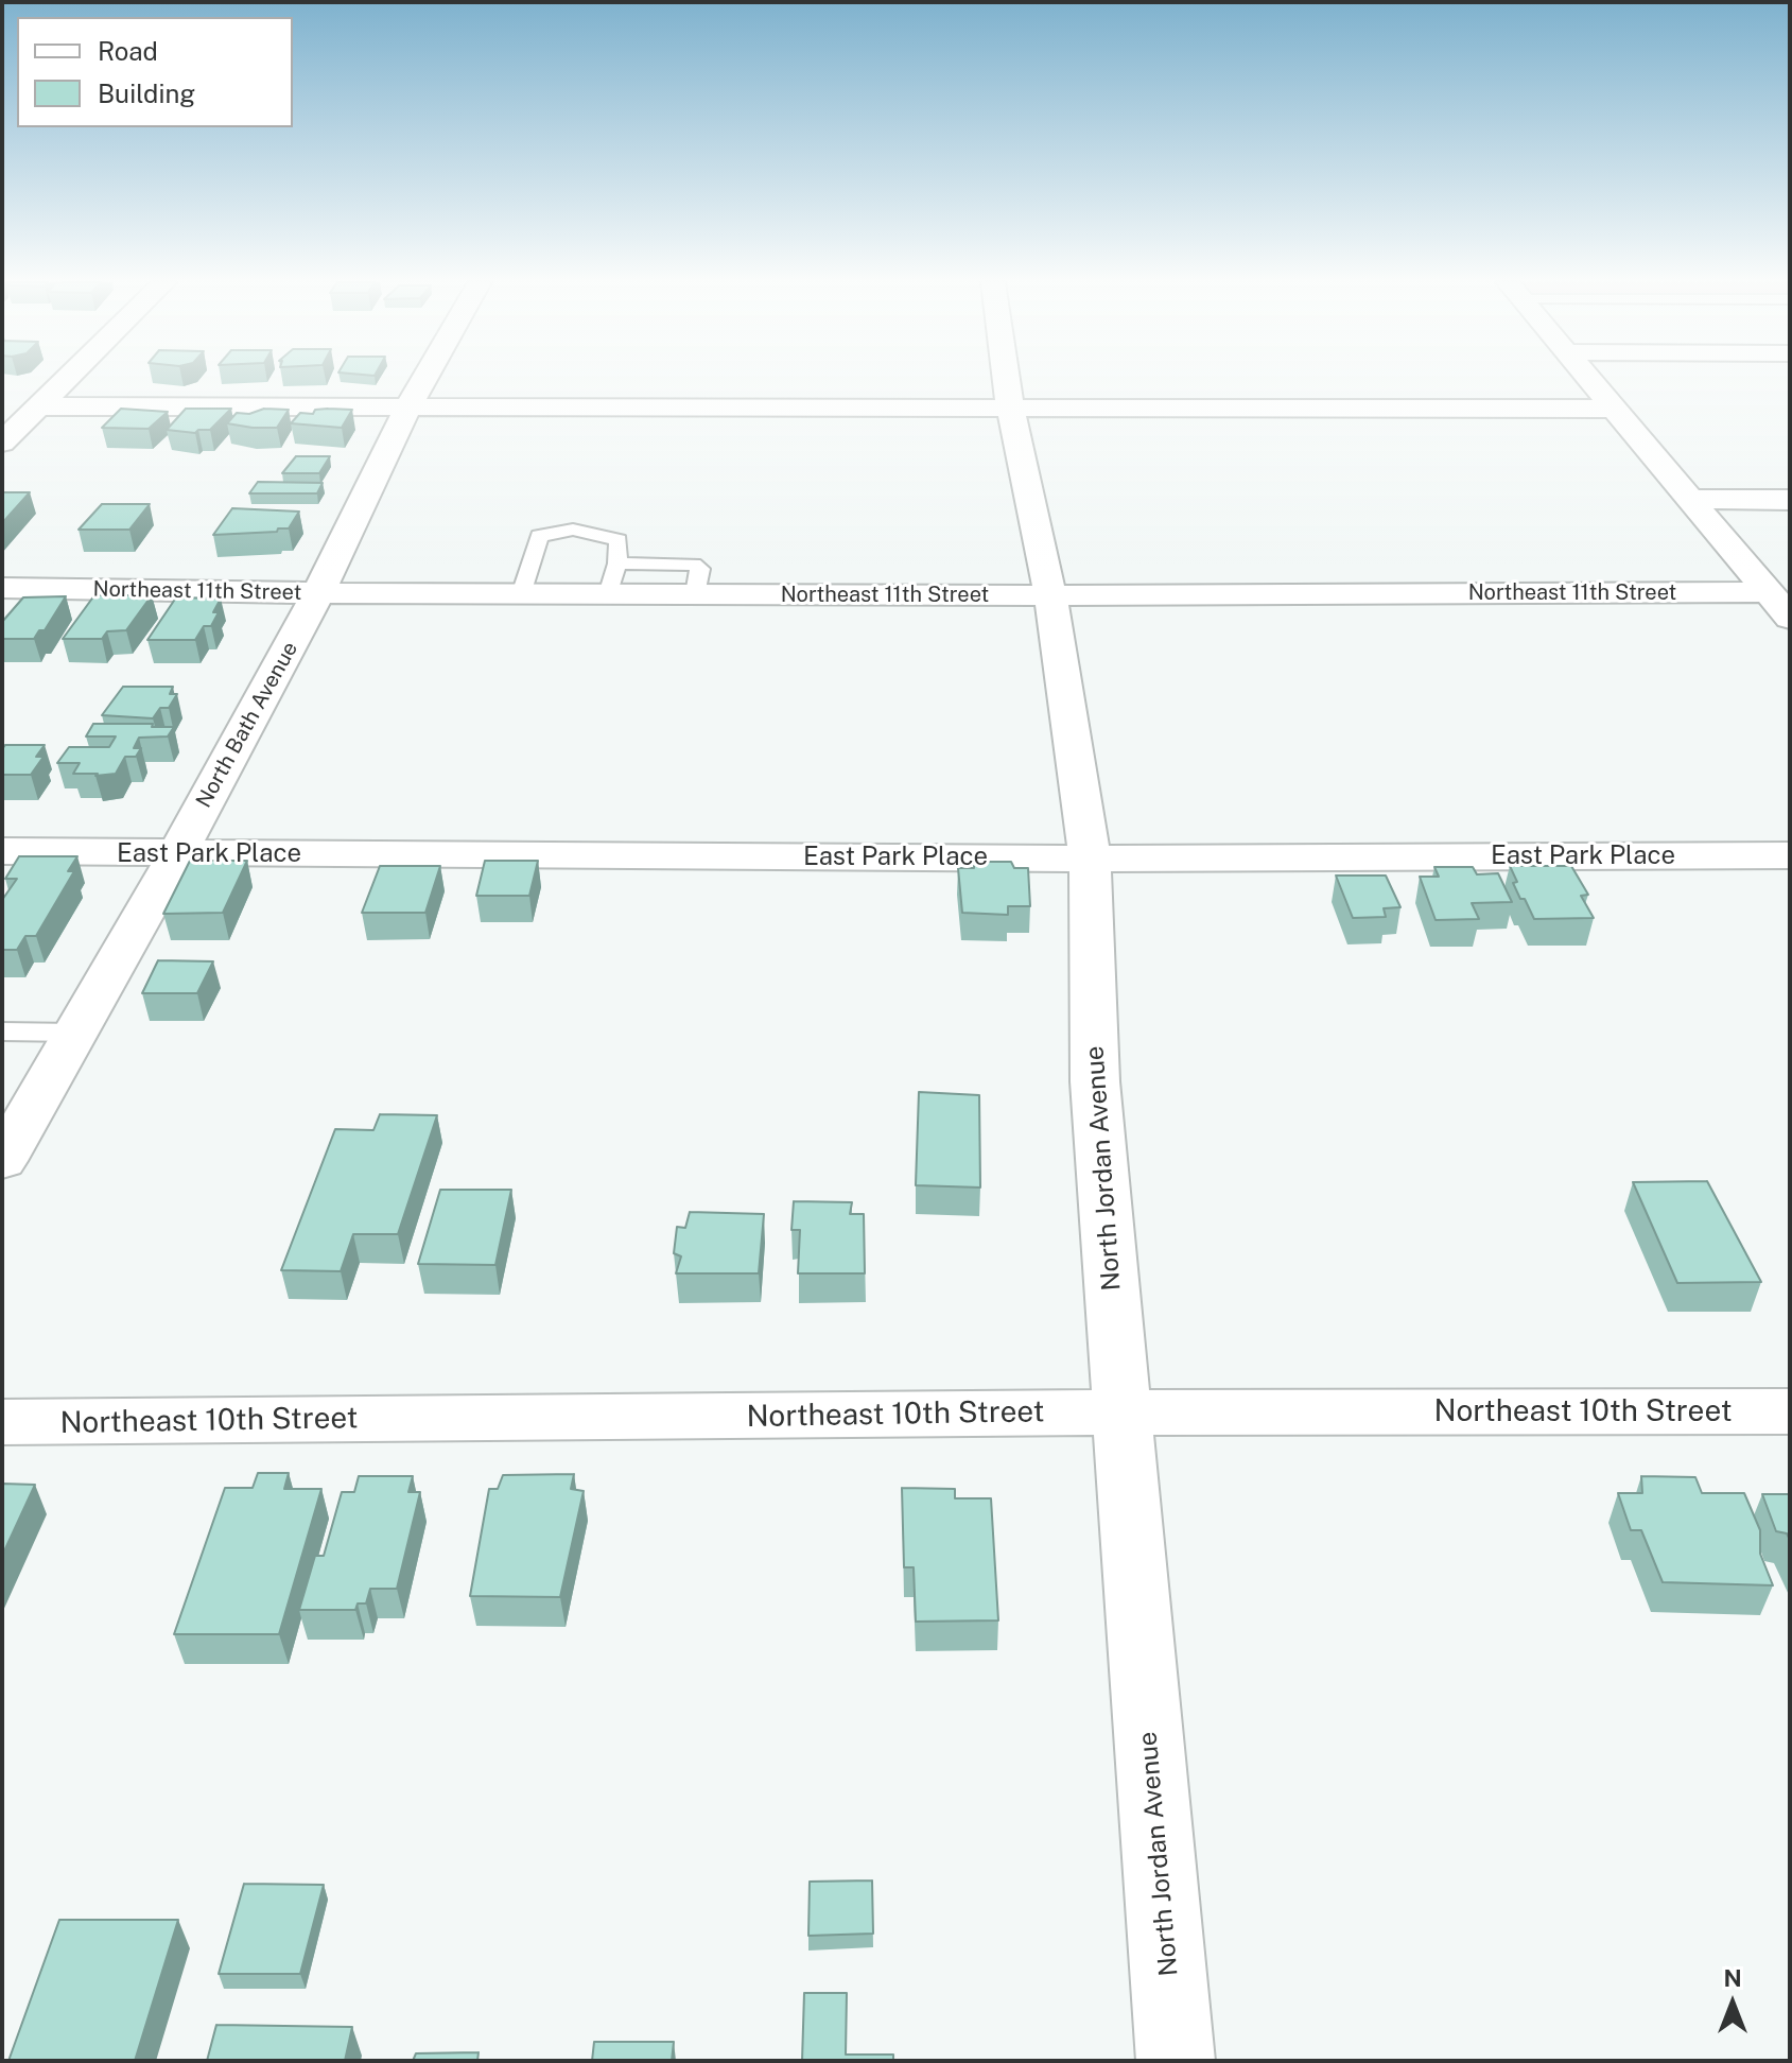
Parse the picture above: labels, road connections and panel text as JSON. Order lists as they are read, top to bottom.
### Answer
{
  "streets": {
    "street": [
      "Northeast 11th Street",
      "North Bath Avenue",
      "East Park Place",
      "North Jordan Avenue",
      "Northeast 10th Street"
    ]
  },
  "crossings": [
    ["Northeast 11th Street", "North Bath Avenue"],
    ["Northeast 11th Street", "North Jordan Avenue"],
    ["North Bath Avenue", "East Park Place"],
    ["East Park Place", "North Jordan Avenue"],
    ["North Jordan Avenue", "Northeast 10th Street"]
  ],
  "legend": ["Road", "Building"],
  "north": "top"
}
